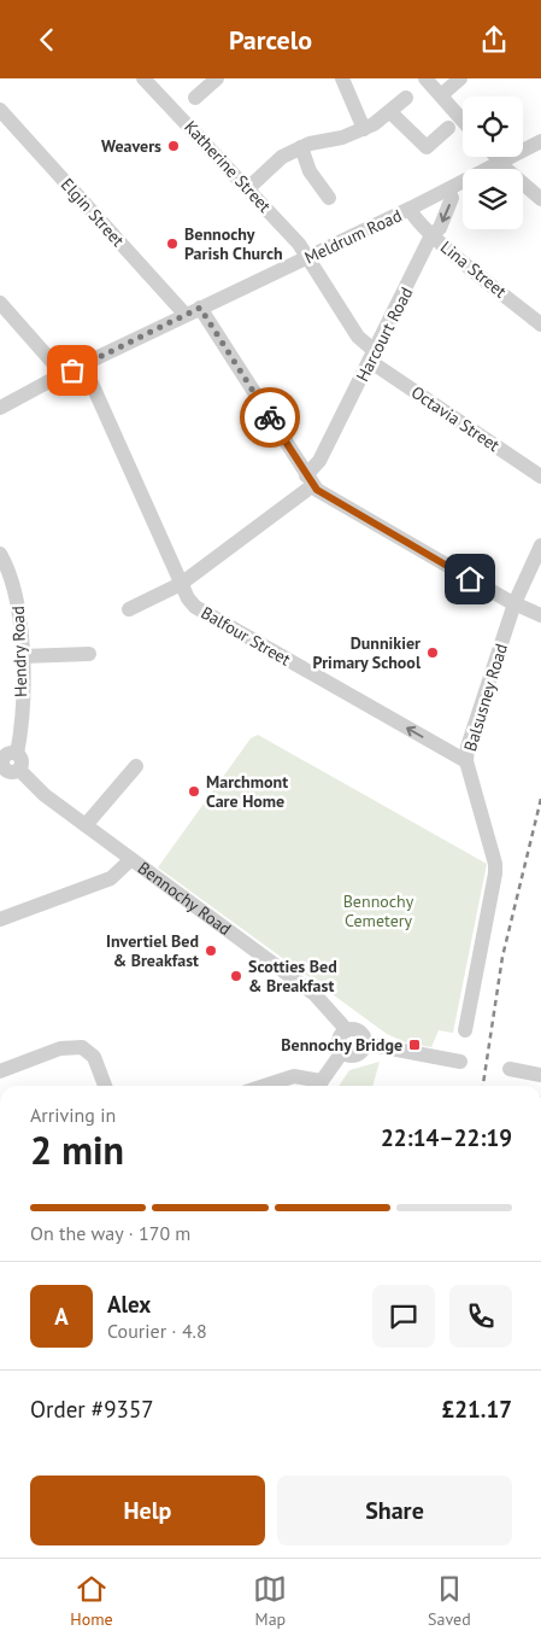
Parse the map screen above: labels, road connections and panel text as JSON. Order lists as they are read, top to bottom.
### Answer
{
  "streets": {
    "street": [
      "Katherine Street",
      "Elgin Street",
      "Meldrum Road",
      "Lina Street",
      "Harcourt Road",
      "Octavia Street",
      "Balfour Street",
      "Hendry Road",
      "Balsusney Road",
      "Bennochy Road"
    ]
  },
  "crossings": [
    ["Katherine Street", "Meldrum Road"],
    ["Katherine Street", "Octavia Street"],
    ["Elgin Street", "Meldrum Road"],
    ["Meldrum Road", "Lina Street"],
    ["Meldrum Road", "Harcourt Road"],
    ["Meldrum Road", "Octavia Street"],
    ["Meldrum Road", "Balfour Street"],
    ["Lina Street", "Harcourt Road"],
    ["Harcourt Road", "Octavia Street"],
    ["Harcourt Road", "Balfour Street"],
    ["Balfour Street", "Balsusney Road"],
    ["Hendry Road", "Bennochy Road"]
  ],
  "one_way": ["Balfour Street"],
  "parks": ["Bennochy Cemetery"],
  "places": {
    "other": [
      "Weavers",
      "Bennochy Parish Church",
      "Dunnikier Primary School",
      "Marchmont Care Home",
      "Invertiel Bed & Breakfast",
      "Scotties Bed & Breakfast"
    ],
    "transit": ["Bennochy Bridge"]
  },
  "page": {
    "header": "Parcelo",
    "heading": ["2 min", "Arriving in", "22:14–22:19"],
    "panel": [
      "Alex",
      "Courier · 4.8",
      "Order #9357",
      "£21.17"
    ],
    "bar": "On the way · 170 m",
    "round": "A",
    "buttons": ["Help", "Share"],
    "tabs": ["Home", "Map", "Saved"]
  }
}
